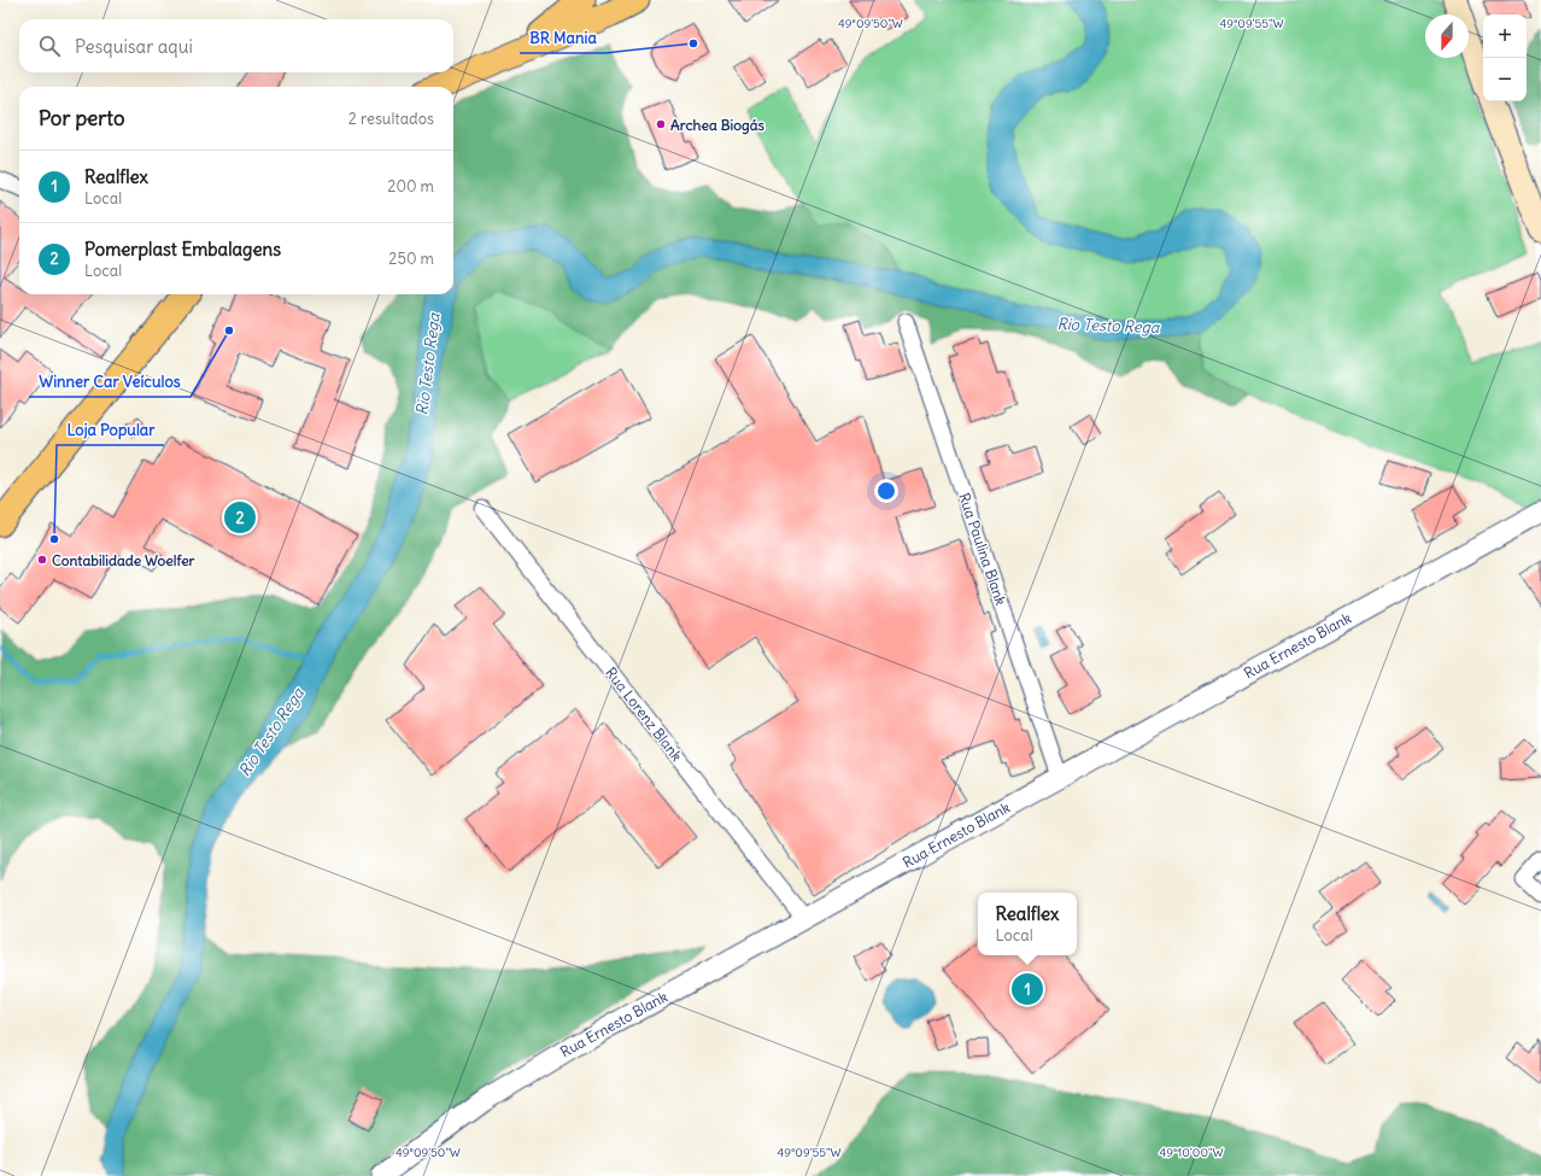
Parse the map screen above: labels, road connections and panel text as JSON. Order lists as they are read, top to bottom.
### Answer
{
  "streets": {
    "street": ["Rua Paulina Blank", "Rua Ernesto Blank", "Rua Lorenz Blank"]
  },
  "crossings": [
    ["Rua Paulina Blank", "Rua Ernesto Blank"],
    ["Rua Ernesto Blank", "Rua Lorenz Blank"]
  ],
  "water": ["Rio Testo Rega"],
  "places": [
    "BR Mania",
    "Archea Biogás",
    "Winner Car Veículos",
    "Loja Popular",
    "Contabilidade Woelfer"
  ],
  "north": "bottom",
  "page": {
    "map_buttons": ["+", "−"],
    "search": "Pesquisar aqui",
    "heading": ["Por perto", "2 resultados"],
    "list": [
      {
        "mark": "1",
        "name": "Realflex",
        "note": "Local",
        "value": "200 m"
      },
      {
        "mark": "2",
        "name": "Pomerplast Embalagens",
        "note": "Local",
        "value": "250 m"
      }
    ],
    "pins": ["2", "1"],
    "popup": ["Realflex", "Local"]
  },
  "coordinates": ["49°09'50\"W", "49°09'55\"W", "49°10'00\"W"]
}
